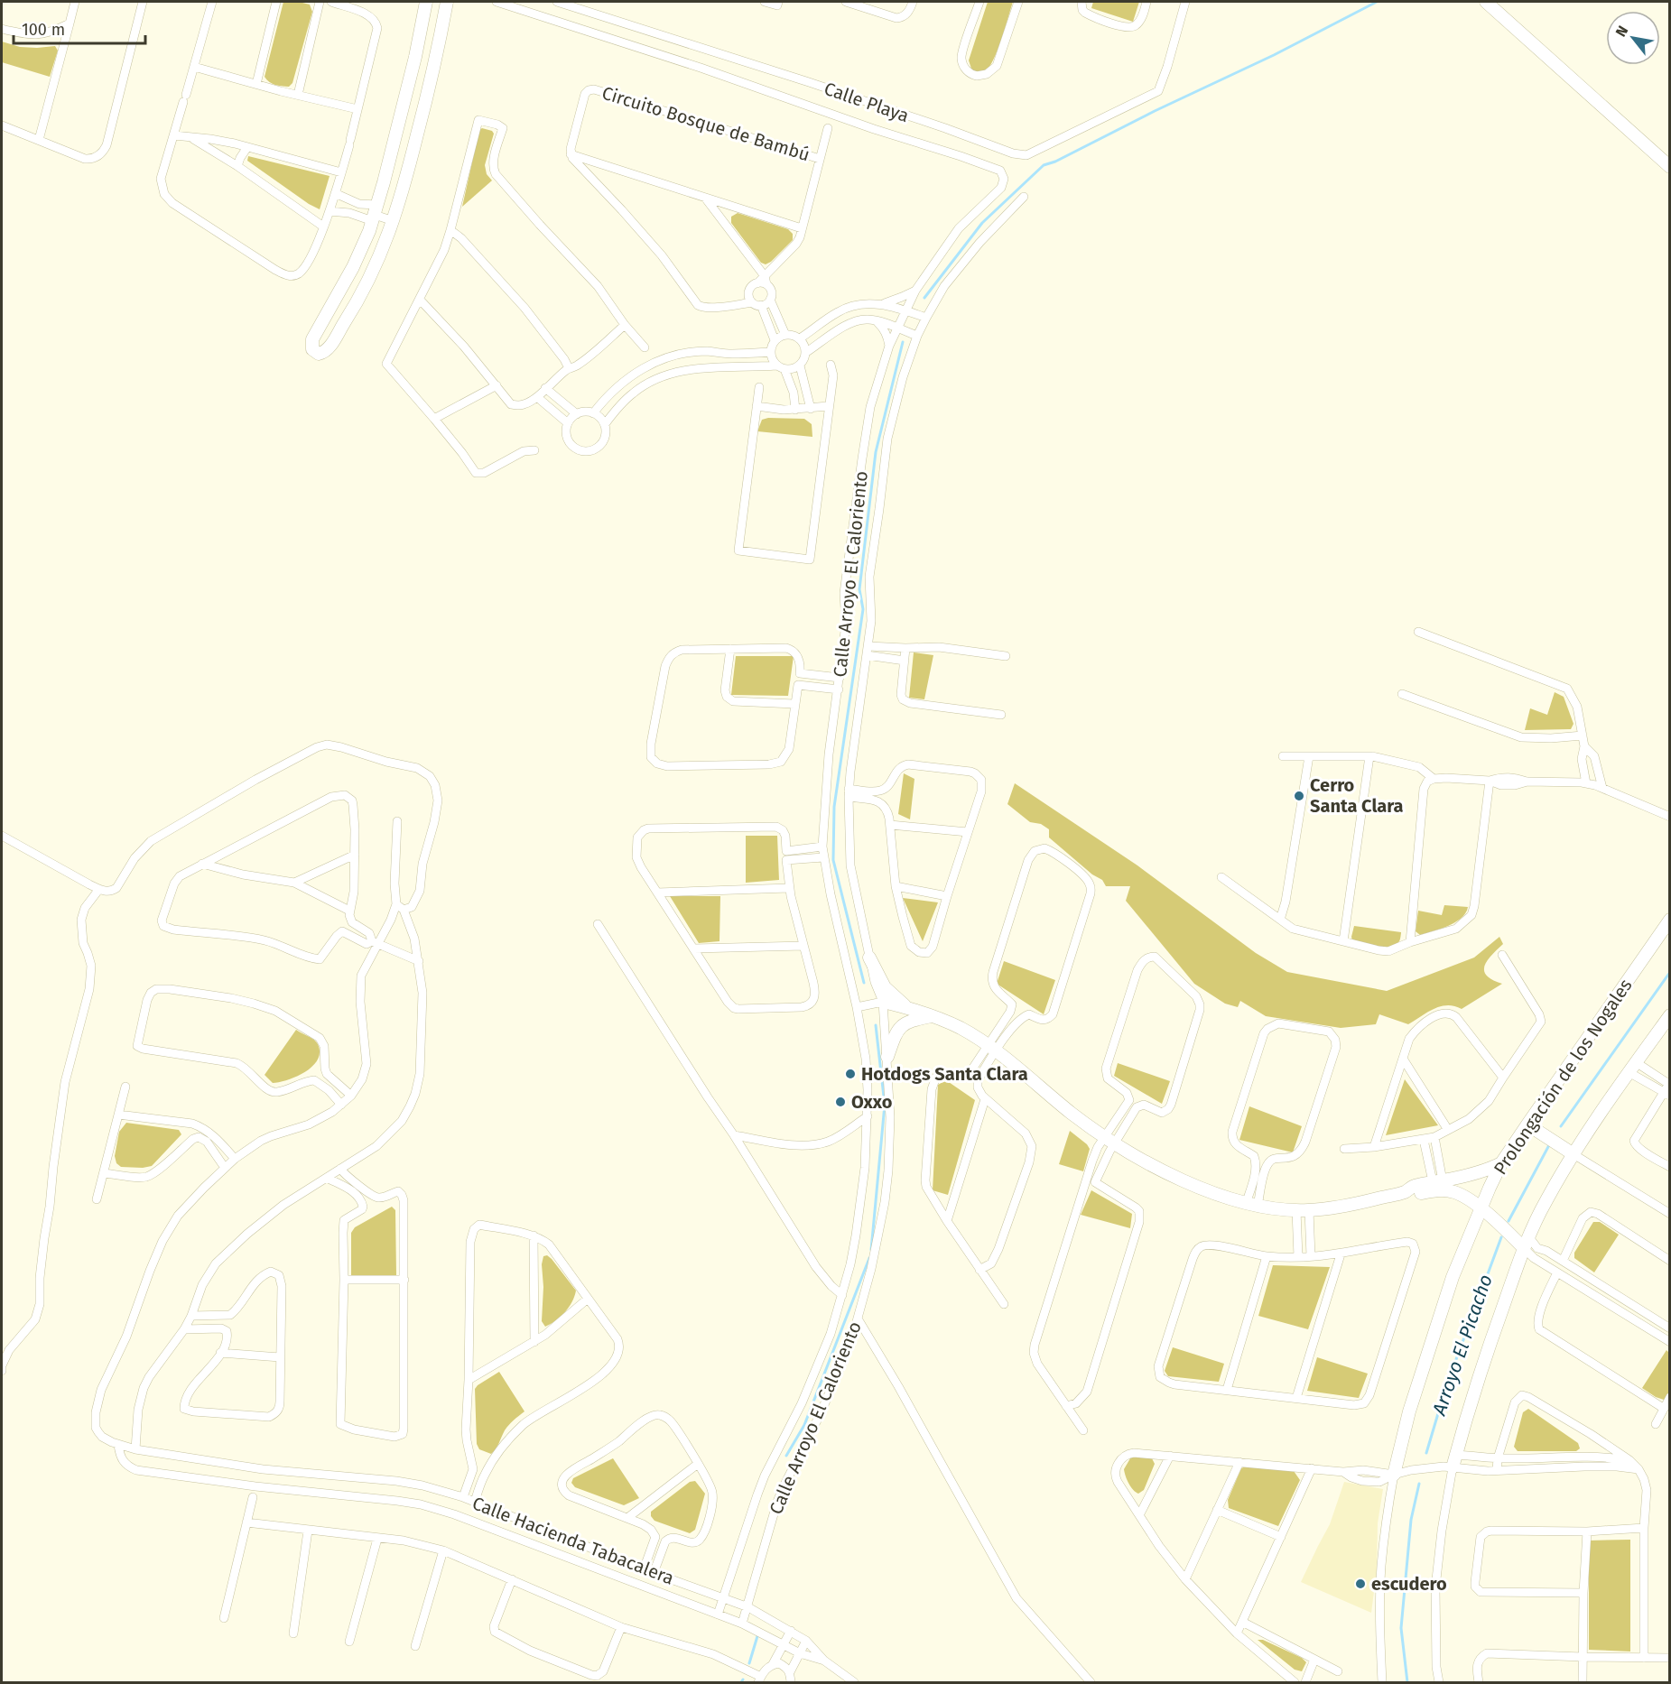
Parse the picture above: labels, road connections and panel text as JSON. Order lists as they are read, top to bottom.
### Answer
{
  "streets": {
    "street": [
      "Calle Playa",
      "Circuito Bosque de Bambú",
      "Calle Arroyo El Caloriento",
      "Prolongación de los Nogales",
      "Calle Hacienda Tabacalera"
    ]
  },
  "crossings": [
    ["Calle Playa", "Calle Arroyo El Caloriento"],
    ["Calle Arroyo El Caloriento", "Calle Hacienda Tabacalera"]
  ],
  "water": ["Arroyo El Picacho"],
  "places": [
    "Cerro Santa Clara",
    "Hotdogs Santa Clara",
    "Oxxo",
    "escudero"
  ],
  "scale_bar": "100 m",
  "north": "top left"
}
